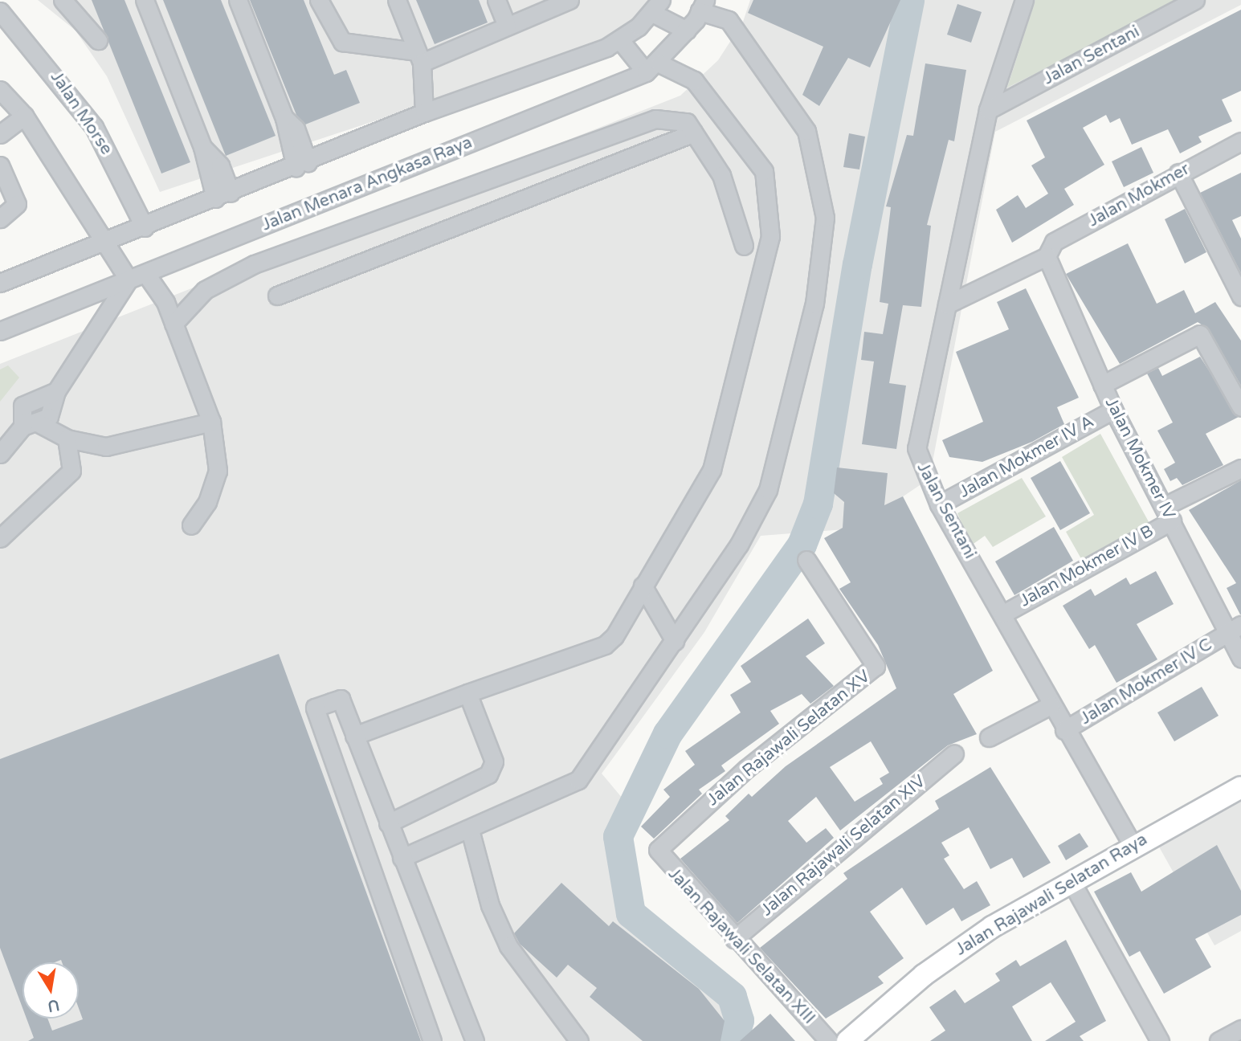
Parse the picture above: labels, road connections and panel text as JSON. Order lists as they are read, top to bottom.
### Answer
{
  "streets": {
    "main road": ["Jalan Rajawali Selatan Raya"],
    "street": [
      "Jalan Sentani",
      "Jalan Morse",
      "Jalan Menara Angkasa Raya",
      "Jalan Mokmer",
      "Jalan Mokmer IV A",
      "Jalan Mokmer IV",
      "Jalan Mokmer IV B",
      "Jalan Mokmer IV C",
      "Jalan Rajawali Selatan XV",
      "Jalan Rajawali Selatan XIV",
      "Jalan Rajawali Selatan XIII"
    ]
  },
  "crossings": [
    ["Jalan Sentani", "Jalan Mokmer IV A"],
    ["Jalan Sentani", "Jalan Mokmer IV B"],
    ["Jalan Sentani", "Jalan Mokmer IV C"],
    ["Jalan Sentani", "Jalan Rajawali Selatan Raya"],
    ["Jalan Mokmer", "Jalan Mokmer IV"],
    ["Jalan Mokmer IV A", "Jalan Mokmer IV"],
    ["Jalan Mokmer IV", "Jalan Mokmer IV B"],
    ["Jalan Mokmer IV", "Jalan Mokmer IV C"],
    ["Jalan Rajawali Selatan XV", "Jalan Rajawali Selatan XIII"],
    ["Jalan Rajawali Selatan XIV", "Jalan Rajawali Selatan XIII"]
  ],
  "north": "bottom"
}
